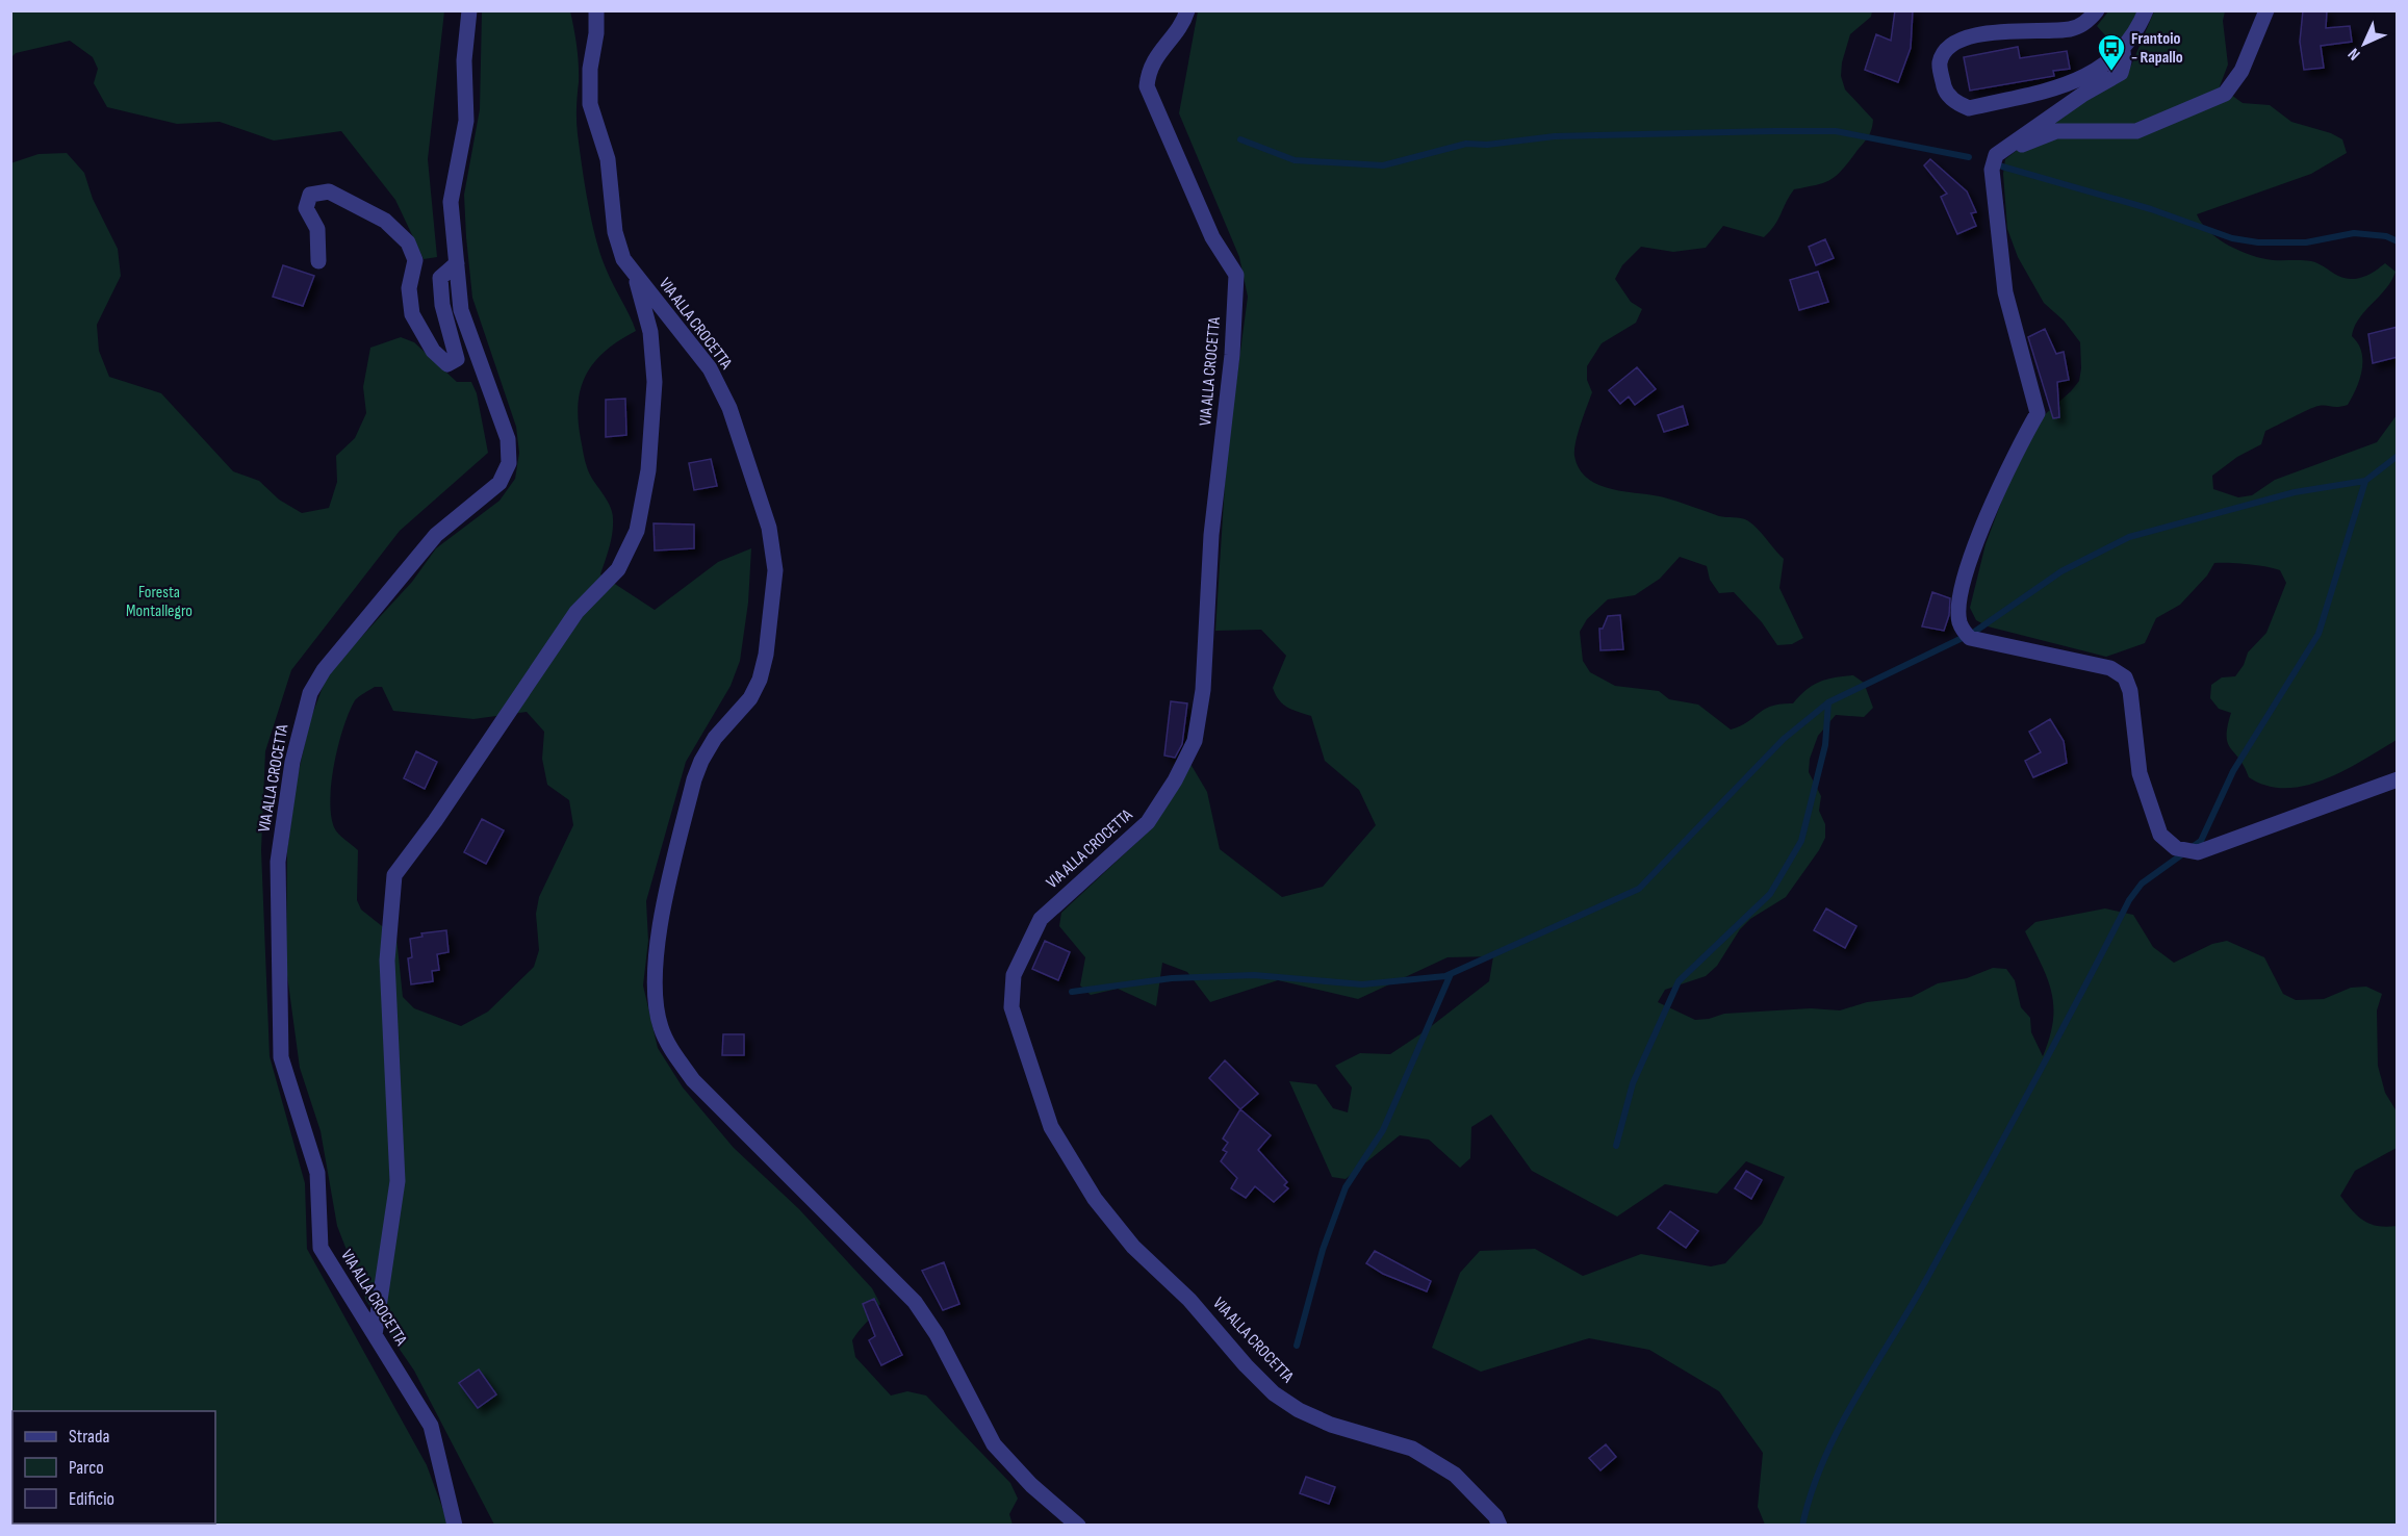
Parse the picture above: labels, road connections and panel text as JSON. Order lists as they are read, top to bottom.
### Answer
{
  "streets": {
    "street": ["VIA ALLA CROCETTA"]
  },
  "parks": ["Foresta Montallegro"],
  "places": {
    "bus stop": ["Frantoio - Rapallo"]
  },
  "legend": ["Strada", "Parco", "Edificio"],
  "north": "bottom left"
}
